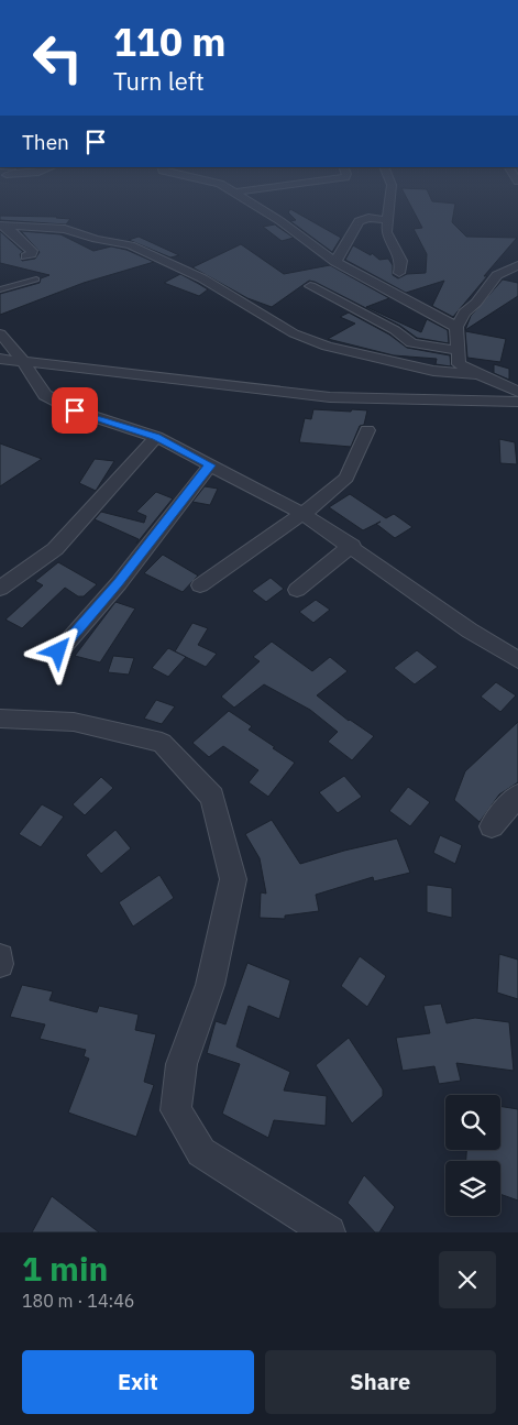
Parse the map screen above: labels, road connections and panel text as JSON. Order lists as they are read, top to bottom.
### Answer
{
  "page": {
    "turn": ["110 m", "Turn left"],
    "then": "Then",
    "heading": ["1 min", "180 m · 14:46"],
    "buttons": ["Exit", "Share"]
  }
}
